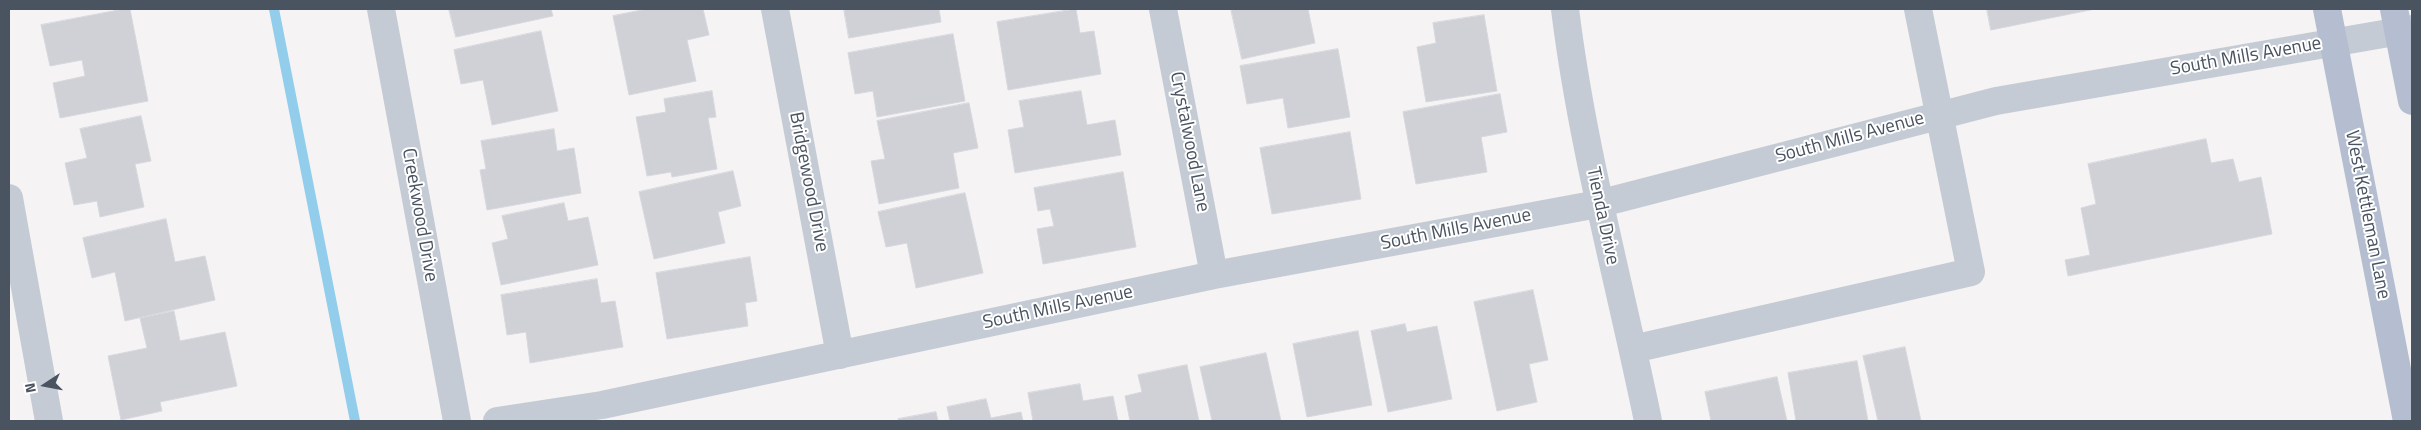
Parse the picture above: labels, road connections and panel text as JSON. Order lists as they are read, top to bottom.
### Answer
{
  "streets": {
    "main road": ["West Kettleman Lane"],
    "street": [
      "South Mills Avenue",
      "Crystalwood Lane",
      "Bridgewood Drive",
      "Creekwood Drive",
      "Tienda Drive"
    ]
  },
  "crossings": [
    ["South Mills Avenue", "Crystalwood Lane"],
    ["South Mills Avenue", "Bridgewood Drive"],
    ["South Mills Avenue", "West Kettleman Lane"],
    ["South Mills Avenue", "Tienda Drive"]
  ],
  "north": "left"
}
